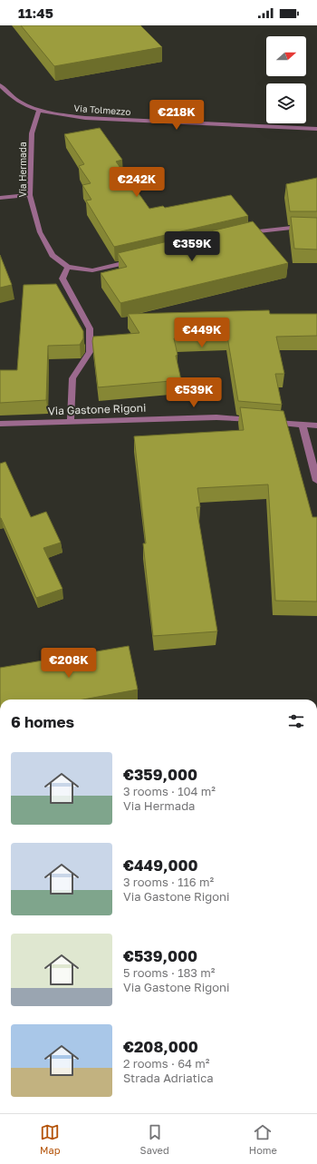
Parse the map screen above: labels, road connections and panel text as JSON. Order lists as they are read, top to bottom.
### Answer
{
  "streets": {
    "street": ["Via Tolmezzo", "Via Hermada", "Via Gastone Rigoni"]
  },
  "crossings": [
    ["Via Tolmezzo", "Via Hermada"]
  ],
  "north": "right",
  "page": {
    "status": "11:45",
    "price": [
      "€218K",
      "€242K",
      "€359K",
      "€449K",
      "€539K",
      "€208K"
    ],
    "heading": "6 homes",
    "list": [
      {
        "name": "€359,000",
        "note": "3 rooms · 104 m² · Via Hermada"
      },
      {
        "name": "€449,000",
        "note": "3 rooms · 116 m² · Via Gastone Rigoni"
      },
      {
        "name": "€539,000",
        "note": "5 rooms · 183 m² · Via Gastone Rigoni"
      },
      {
        "name": "€208,000",
        "note": "2 rooms · 64 m² · Strada Adriatica"
      }
    ],
    "tabs": ["Map", "Saved", "Home"]
  }
}
